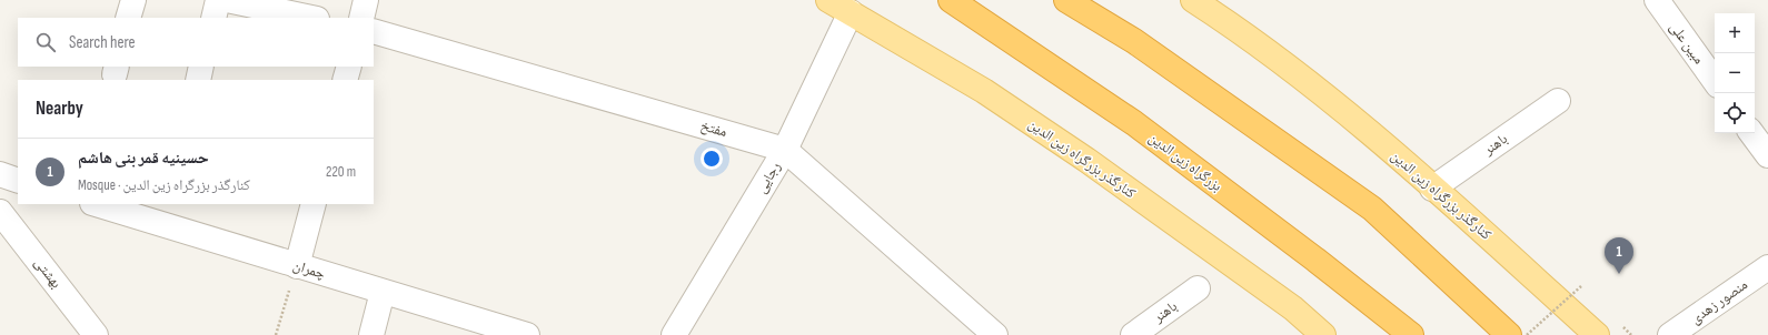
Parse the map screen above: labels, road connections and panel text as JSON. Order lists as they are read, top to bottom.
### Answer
{
  "streets": {
    "highway": ["بزرگراه زین الدین"],
    "main road": ["کنارگذر بزرگراه زین الدین"],
    "street": [
      "مبین علی",
      "مفتخ",
      "باهنر",
      "رجایی",
      "چمران",
      "بهشتی",
      "منصور زهدی"
    ]
  },
  "crossings": [
    ["مفتخ", "رجایی"],
    ["باهنر", "کنارگذر بزرگراه زین الدین"],
    ["کنارگذر بزرگراه زین الدین", "رجایی"]
  ],
  "page": {
    "map_buttons": ["+", "−"],
    "search": "Search here",
    "heading": "Nearby",
    "list": [
      {
        "mark": "1",
        "name": "حسینیه قمر بنی هاشم",
        "note": "Mosque · کنارگذر بزرگراه زین الدین",
        "value": "220 m"
      }
    ],
    "pins": "1"
  }
}
